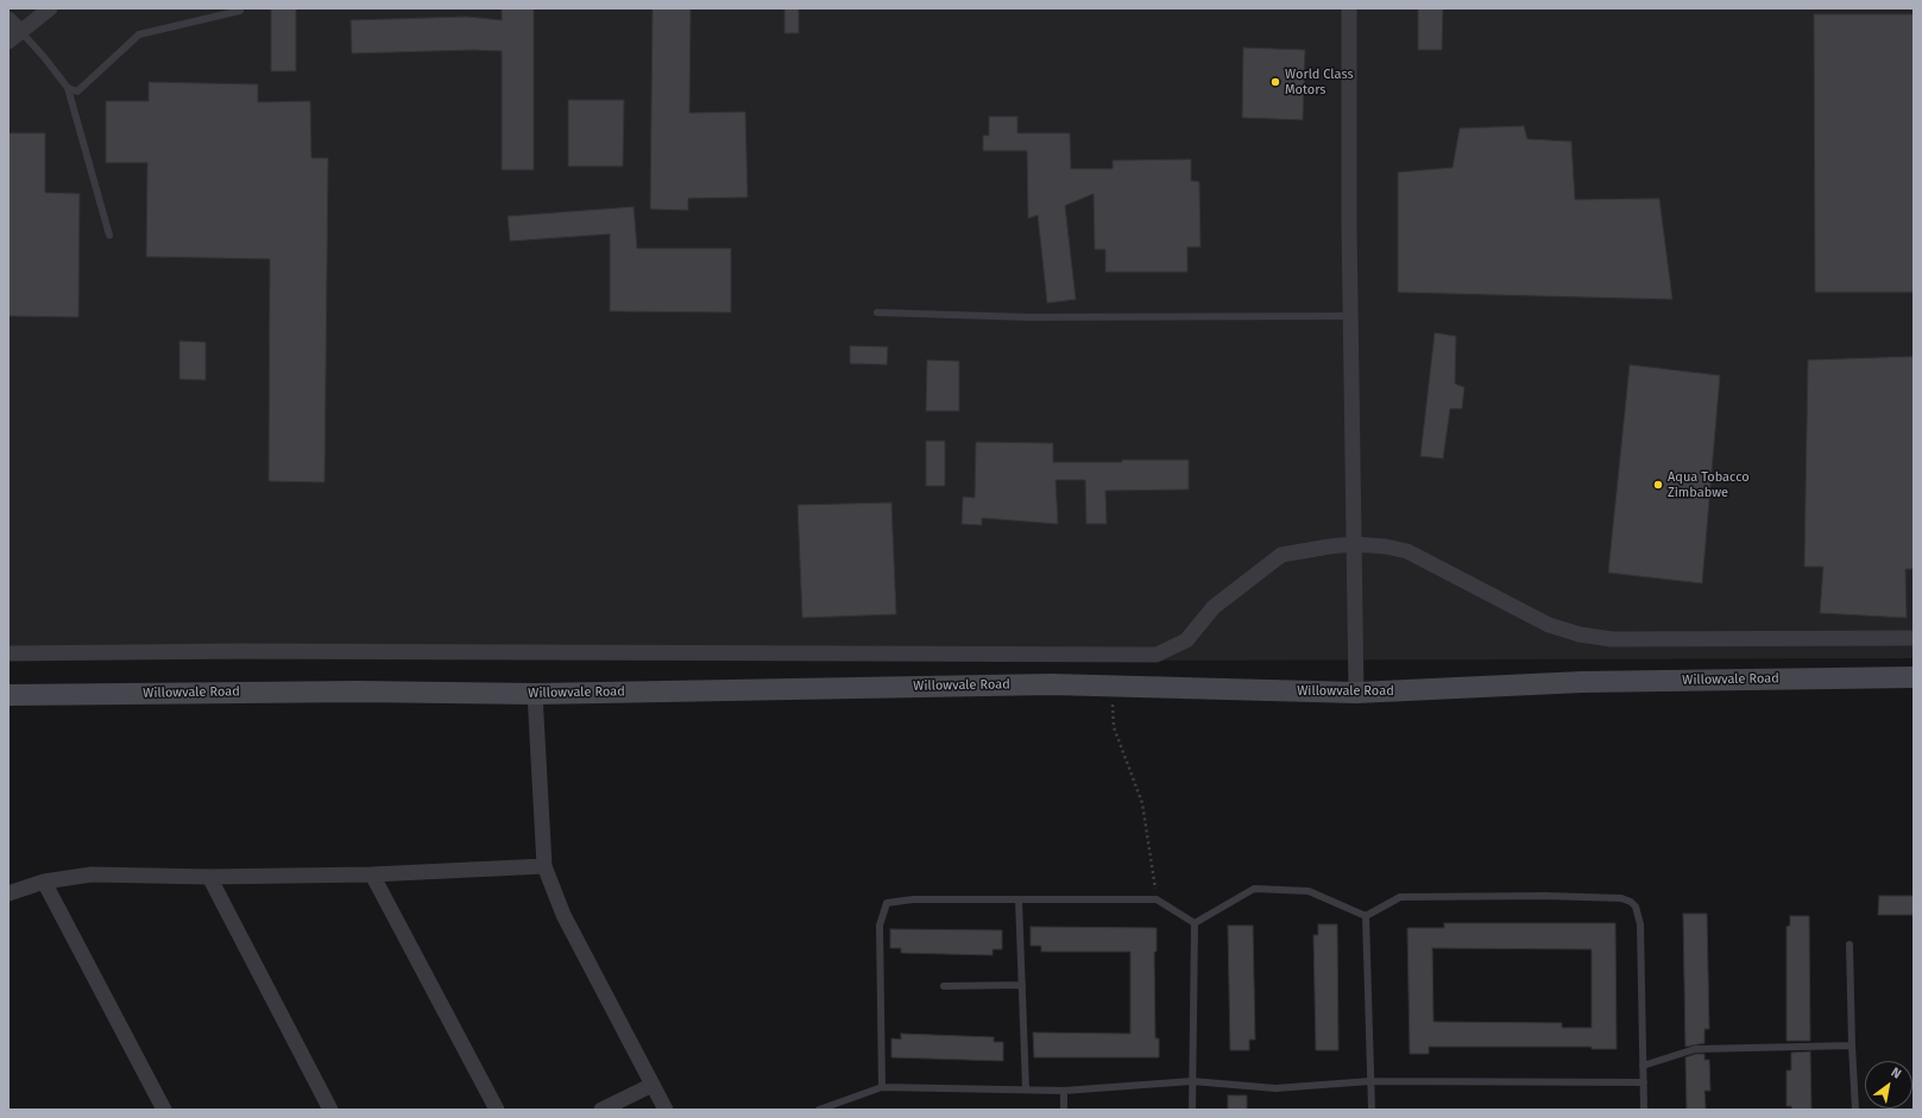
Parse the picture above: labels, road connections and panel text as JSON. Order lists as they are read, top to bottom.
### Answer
{
  "streets": {
    "main road": ["Willowvale Road"]
  },
  "places": ["World Class Motors", "Aqua Tobacco Zimbabwe"],
  "north": "top right"
}
